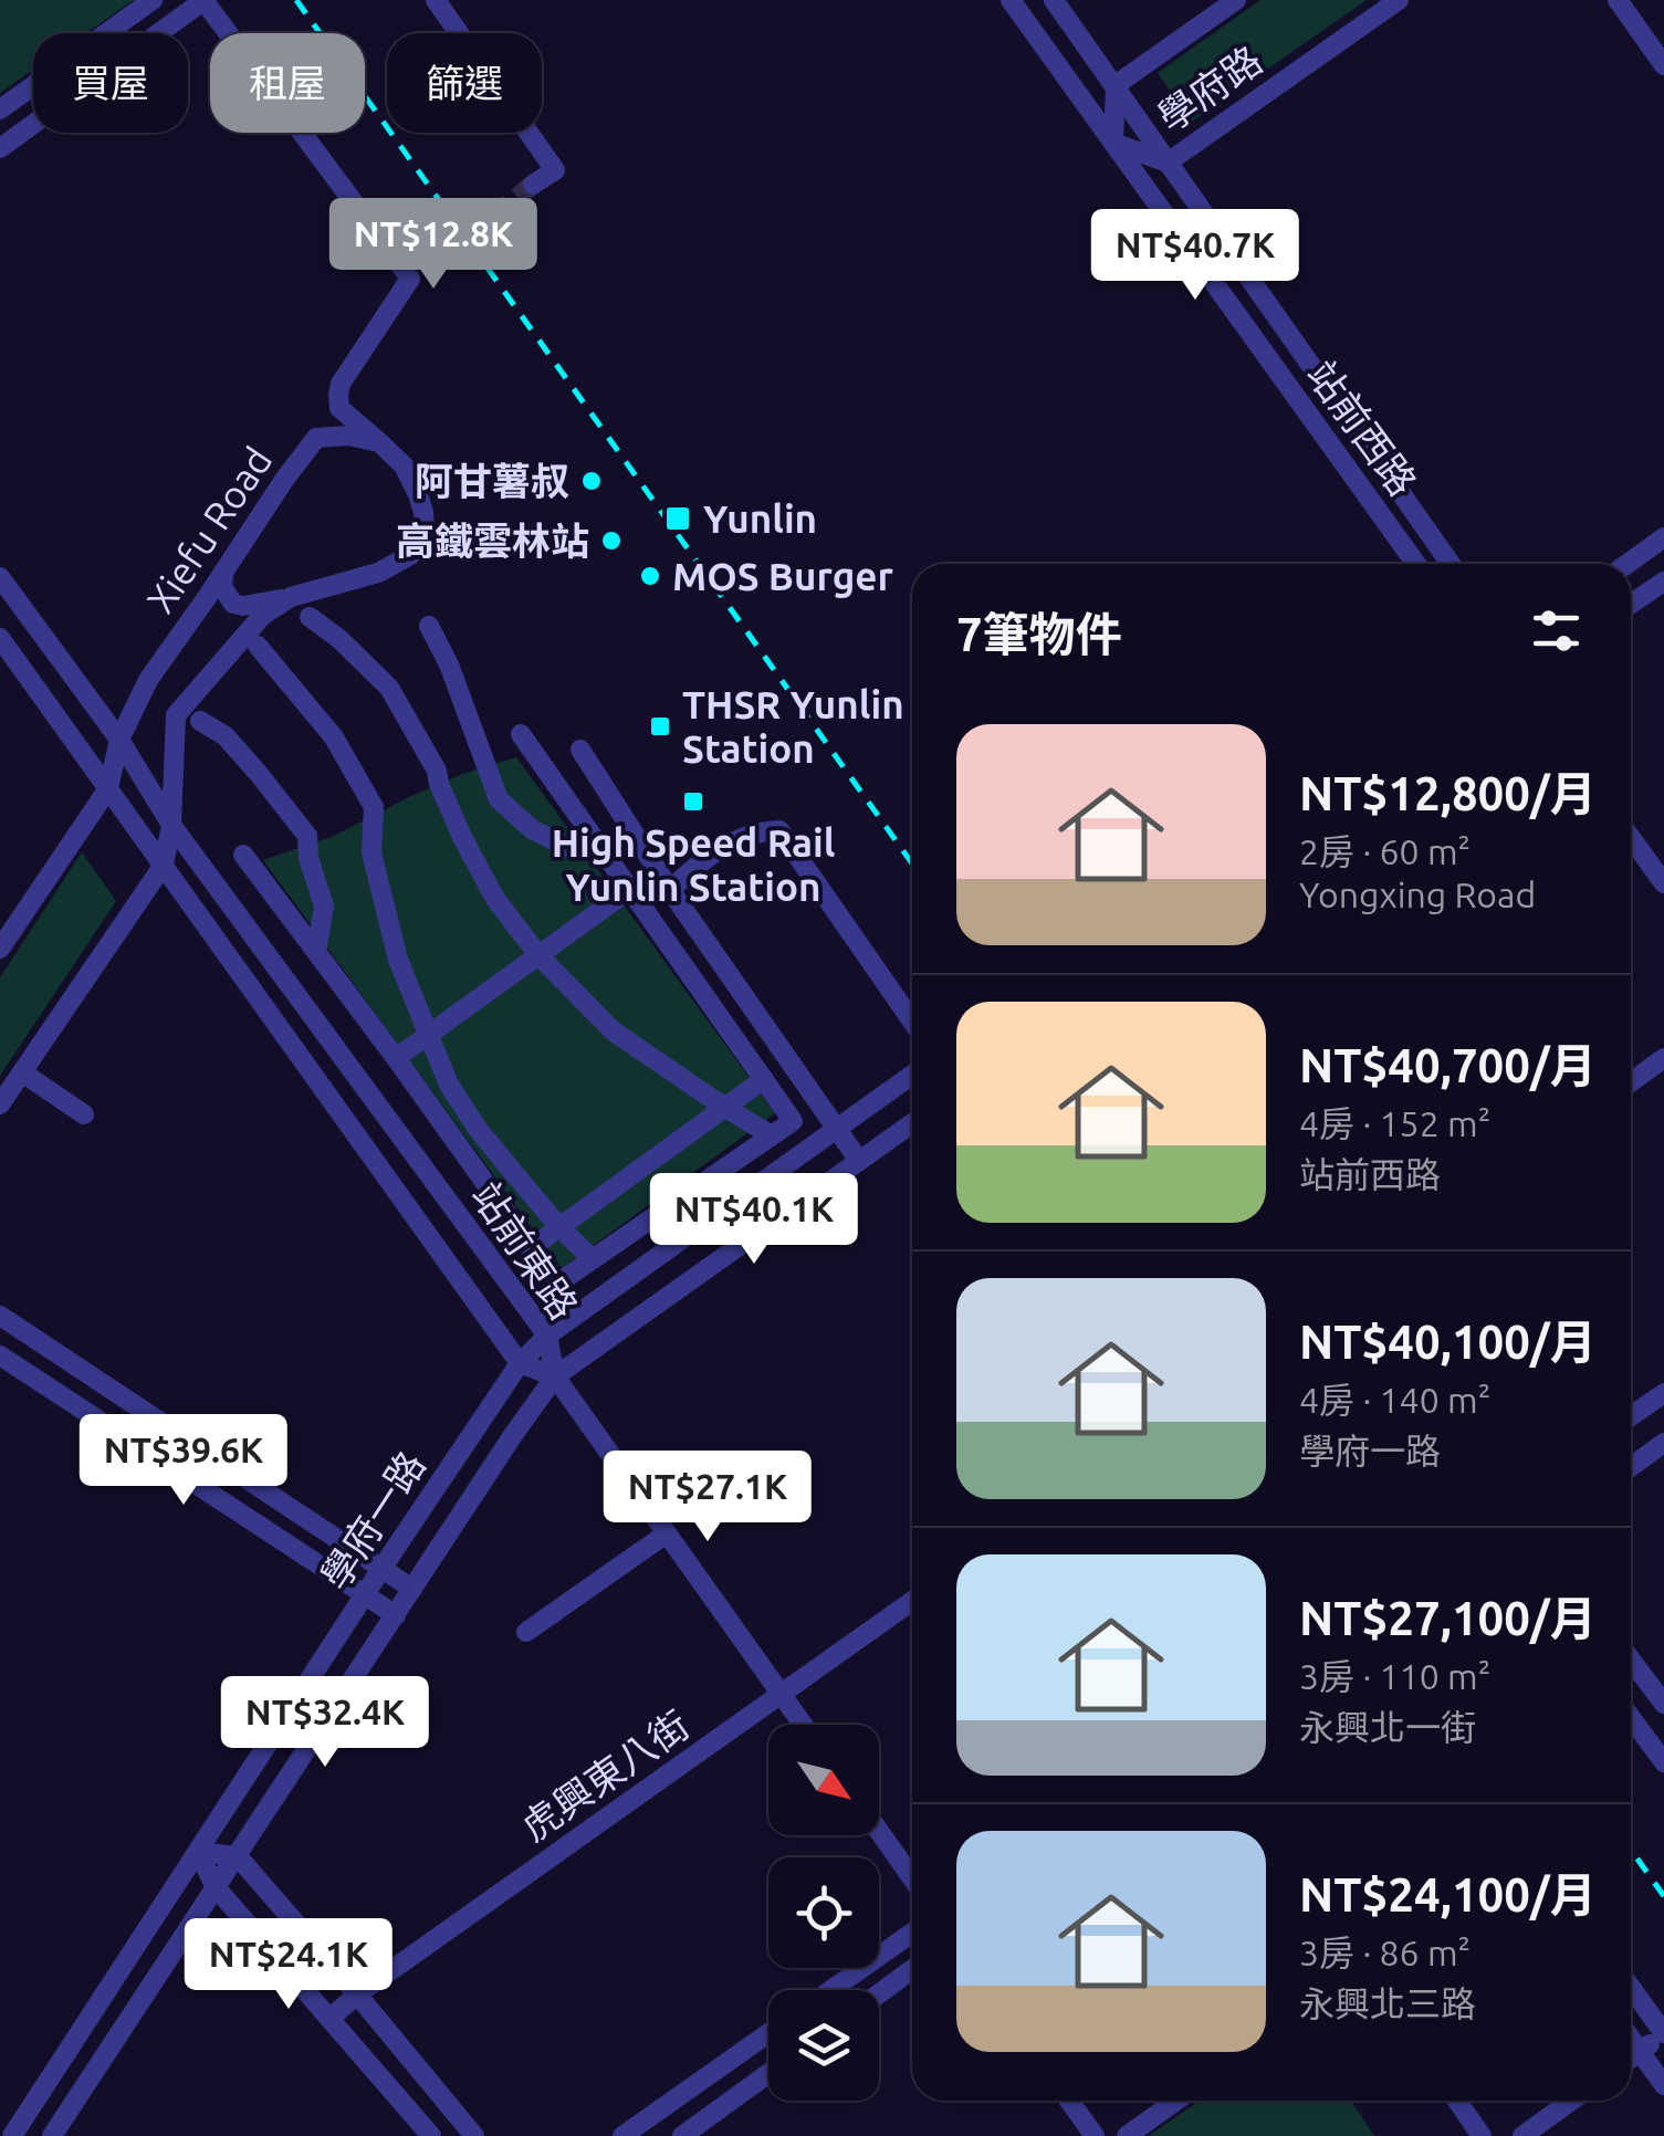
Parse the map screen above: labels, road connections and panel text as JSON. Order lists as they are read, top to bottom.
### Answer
{
  "streets": {
    "street": [
      "學府路",
      "站前西路",
      "Xiefu Road",
      "站前東路",
      "學府一路",
      "虎興東八街"
    ]
  },
  "crossings": [
    ["學府路", "站前西路"],
    ["Xiefu Road", "站前東路"],
    ["站前東路", "學府一路"]
  ],
  "places": {
    "other": ["阿甘薯叔", "高鐵雲林站", "MOS Burger"],
    "transit": ["Yunlin", "THSR Yunlin Station", "High Speed Rail Yunlin Station"]
  },
  "north": "bottom right",
  "page": {
    "chip": ["買屋", "租屋", "篩選"],
    "price": [
      "NT$12.8K",
      "NT$40.7K",
      "NT$40.1K",
      "NT$39.6K",
      "NT$27.1K",
      "NT$32.4K",
      "NT$24.1K"
    ],
    "heading": "7筆物件",
    "list": [
      {
        "name": "NT$12,800/月",
        "note": "2房 · 60 m² · Yongxing Road"
      },
      {
        "name": "NT$40,700/月",
        "note": "4房 · 152 m² · 站前西路"
      },
      {
        "name": "NT$40,100/月",
        "note": "4房 · 140 m² · 學府一路"
      },
      {
        "name": "NT$27,100/月",
        "note": "3房 · 110 m² · 永興北一街"
      },
      {
        "name": "NT$24,100/月",
        "note": "3房 · 86 m² · 永興北三路"
      }
    ]
  }
}
